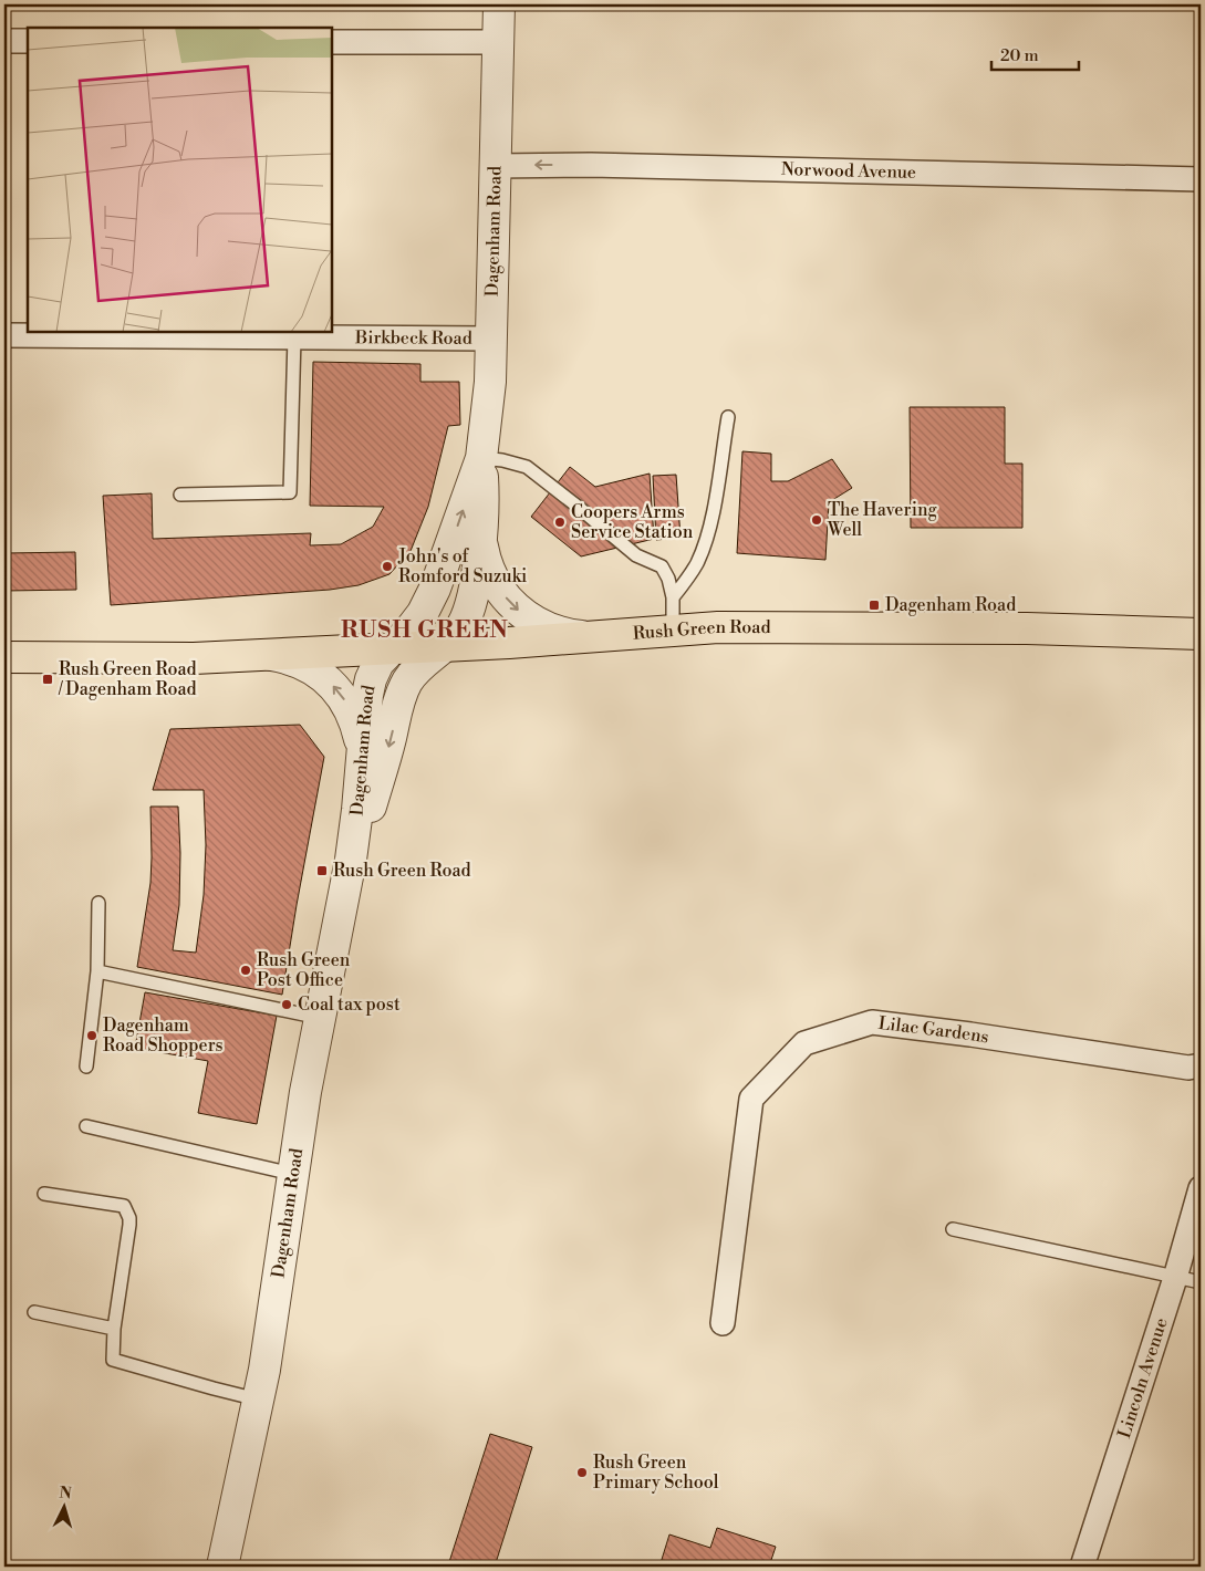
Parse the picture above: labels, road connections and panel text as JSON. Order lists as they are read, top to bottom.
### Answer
{
  "streets": {
    "main road": ["Rush Green Road"],
    "street": [
      "Norwood Avenue",
      "Dagenham Road",
      "Birkbeck Road",
      "Lilac Gardens",
      "Lincoln Avenue"
    ]
  },
  "crossings": [
    ["Norwood Avenue", "Dagenham Road"],
    ["Dagenham Road", "Birkbeck Road"],
    ["Dagenham Road", "Rush Green Road"]
  ],
  "one_way": ["Norwood Avenue"],
  "districts": ["RUSH GREEN"],
  "places": {
    "other": [
      "The Havering Well",
      "Coopers Arms Service Station",
      "John's of Romford Suzuki",
      "Rush Green Post Office",
      "Coal tax post",
      "Dagenham Road Shoppers",
      "Rush Green Primary School"
    ],
    "transit": ["Dagenham Road", "Rush Green Road / Dagenham Road", "Rush Green Road"]
  },
  "scale_bar": "20 m",
  "north": "top"
}
